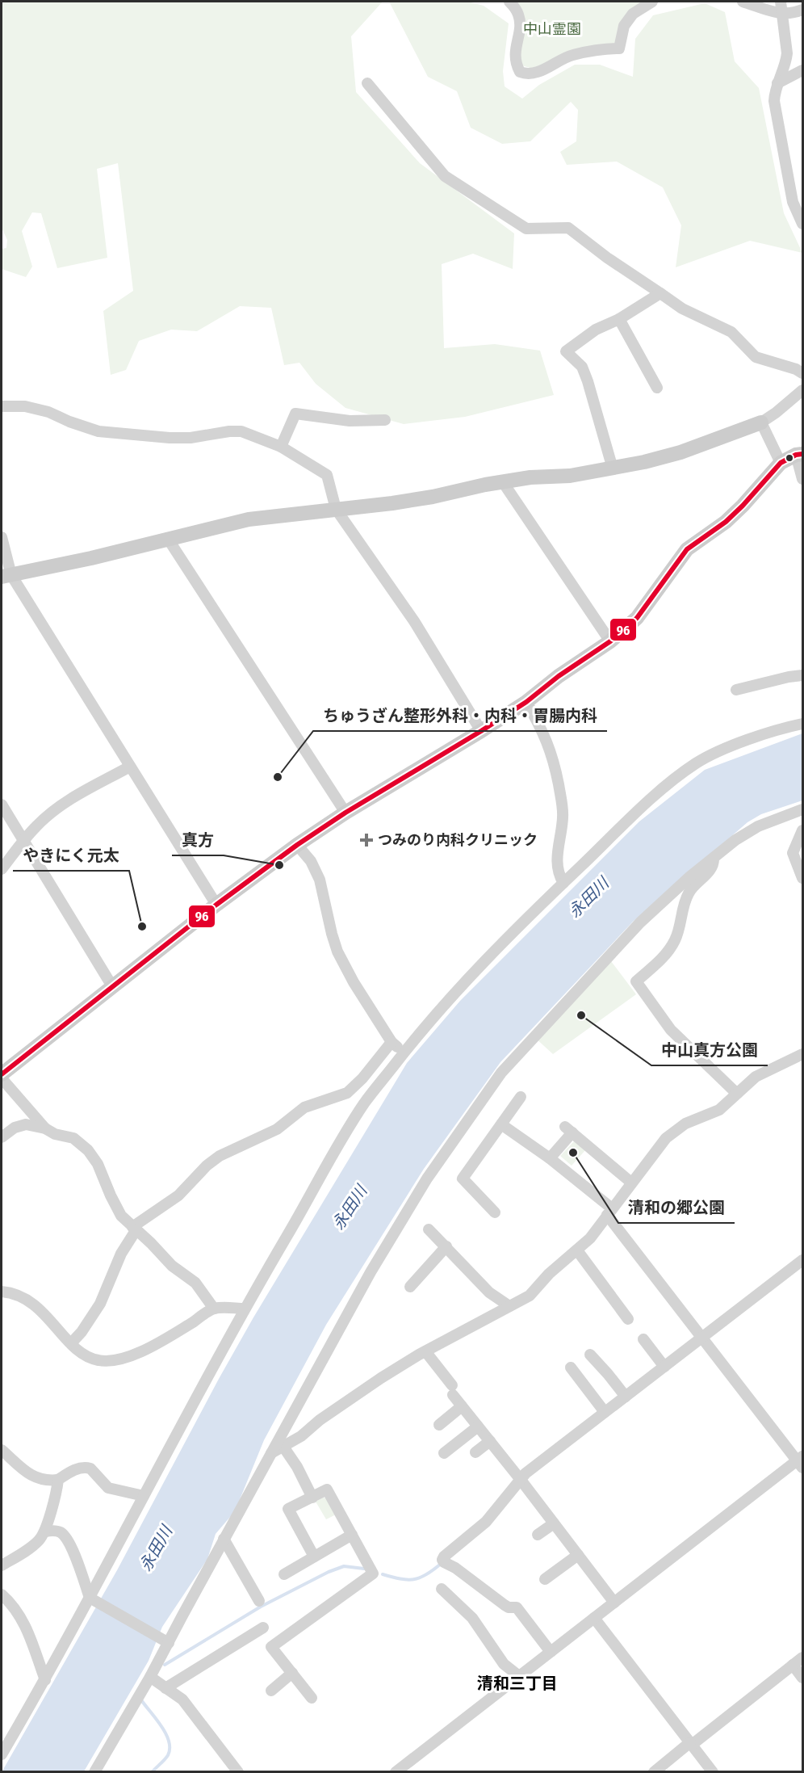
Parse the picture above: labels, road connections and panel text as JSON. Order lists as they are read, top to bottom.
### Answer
{
  "districts": ["清和三丁目"],
  "water": ["永田川"],
  "parks": ["中山霊園"],
  "places": {
    "other": [
      "ちゅうざん整形外科・内科・胃腸内科",
      "真方",
      "やきにく元太",
      "中山真方公園",
      "清和の郷公園"
    ],
    "health": ["つみのり内科クリニック"]
  },
  "lines": ["transit line 96"]
}
